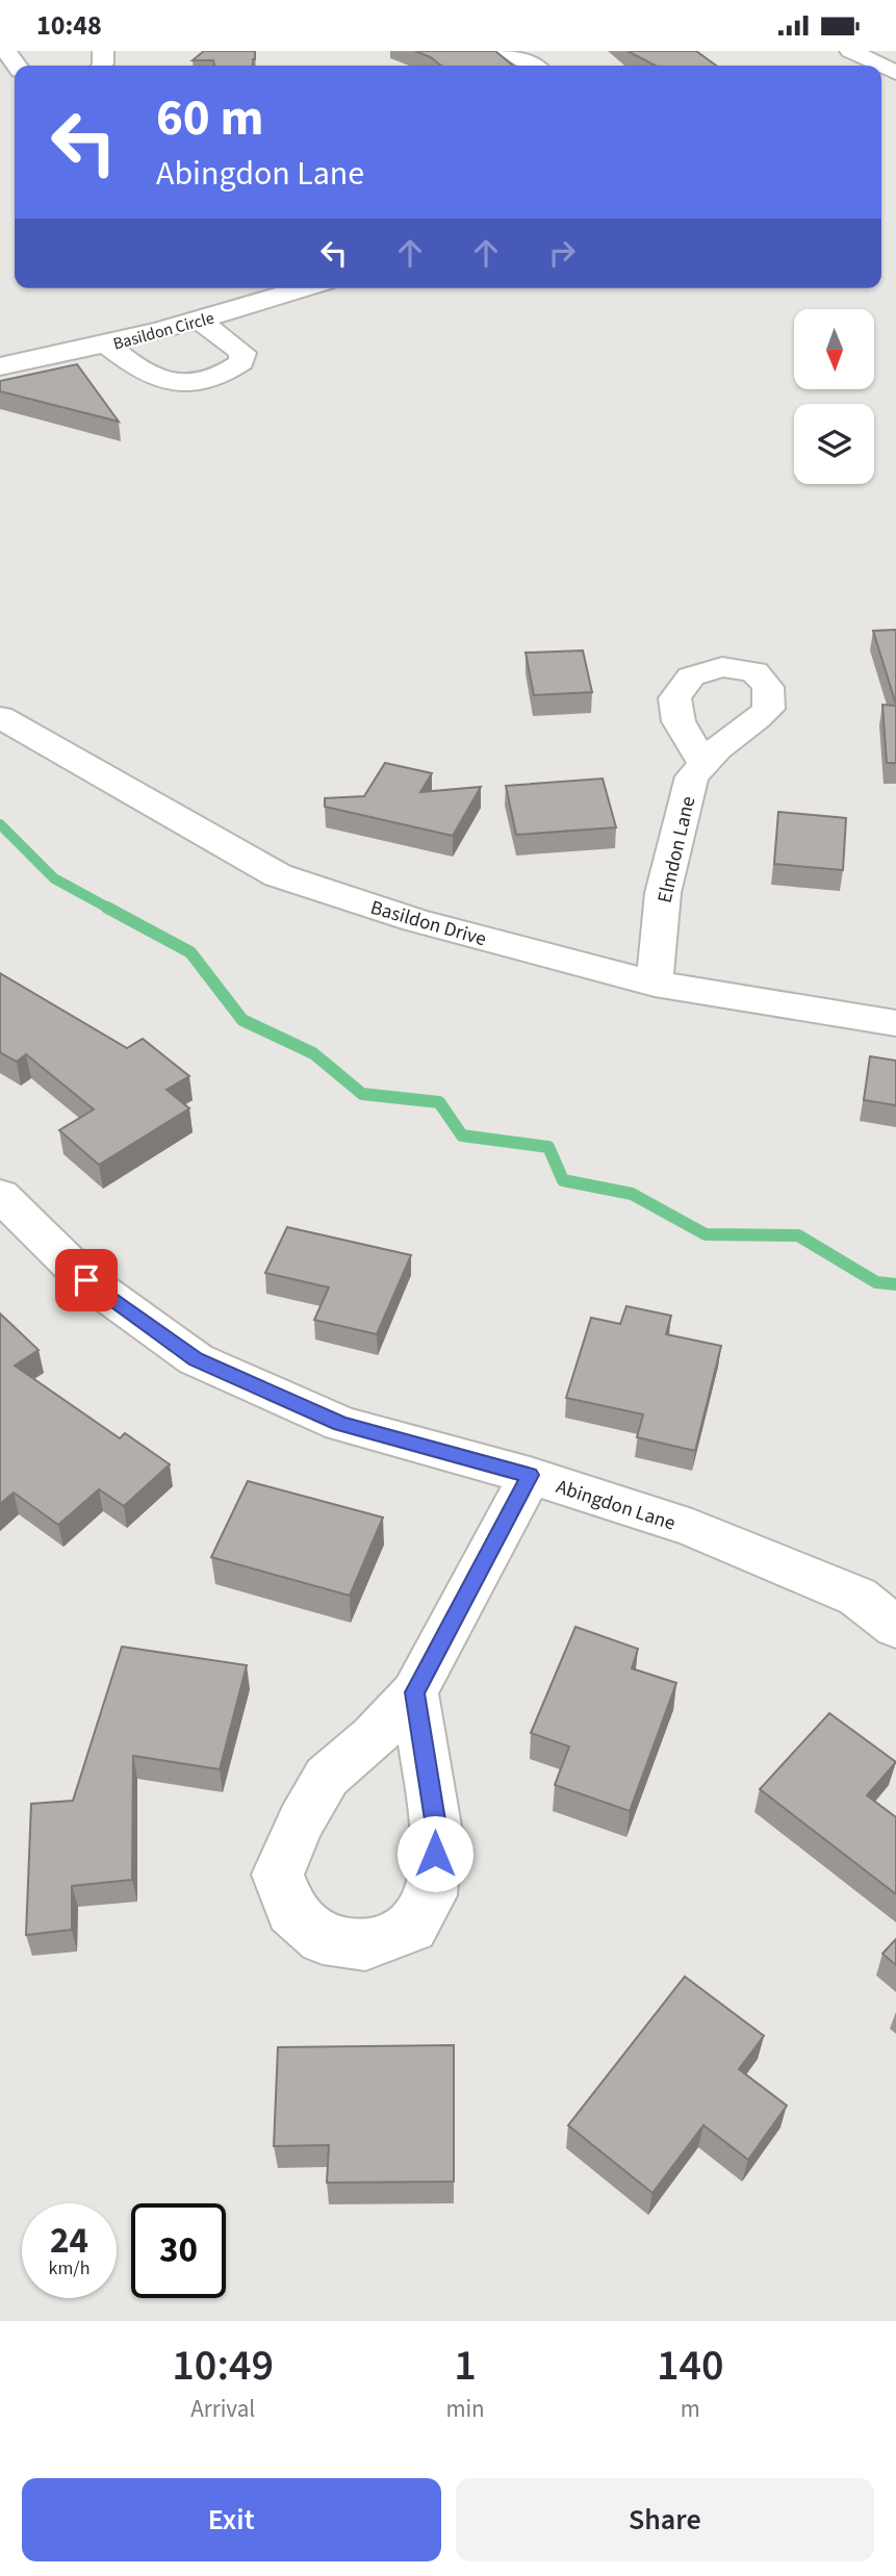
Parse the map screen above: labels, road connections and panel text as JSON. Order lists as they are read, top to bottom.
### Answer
{
  "streets": {
    "street": [
      "Basildon Circle",
      "Elmdon Lane",
      "Basildon Drive",
      "Abingdon Lane"
    ]
  },
  "crossings": [
    ["Elmdon Lane", "Basildon Drive"]
  ],
  "north": "bottom",
  "page": {
    "status": "10:48",
    "turn": ["60 m", "Abingdon Lane"],
    "speed": "24 km/h",
    "limit": "30",
    "eta": [
      "10:49",
      "Arrival",
      "1",
      "min",
      "140",
      "m"
    ],
    "buttons": ["Exit", "Share"]
  }
}
